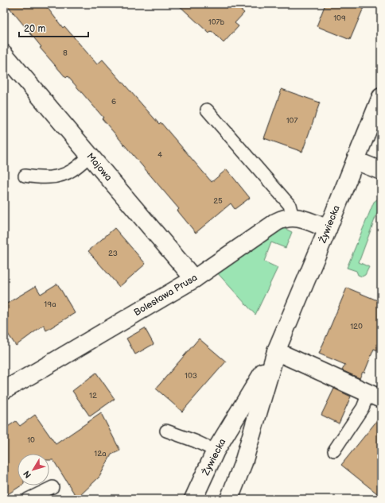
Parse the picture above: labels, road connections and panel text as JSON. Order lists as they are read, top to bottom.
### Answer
{
  "streets": {
    "street": ["Majowa", "Żywiecka", "Bolesława Prusa"]
  },
  "crossings": [
    ["Majowa", "Bolesława Prusa"]
  ],
  "house_numbers": [
    "109",
    "107b",
    "8",
    "6",
    "107",
    "4",
    "25",
    "23",
    "19a",
    "120",
    "103",
    "12",
    "10",
    "12a"
  ],
  "scale_bar": "20 m",
  "north": "bottom left"
}
